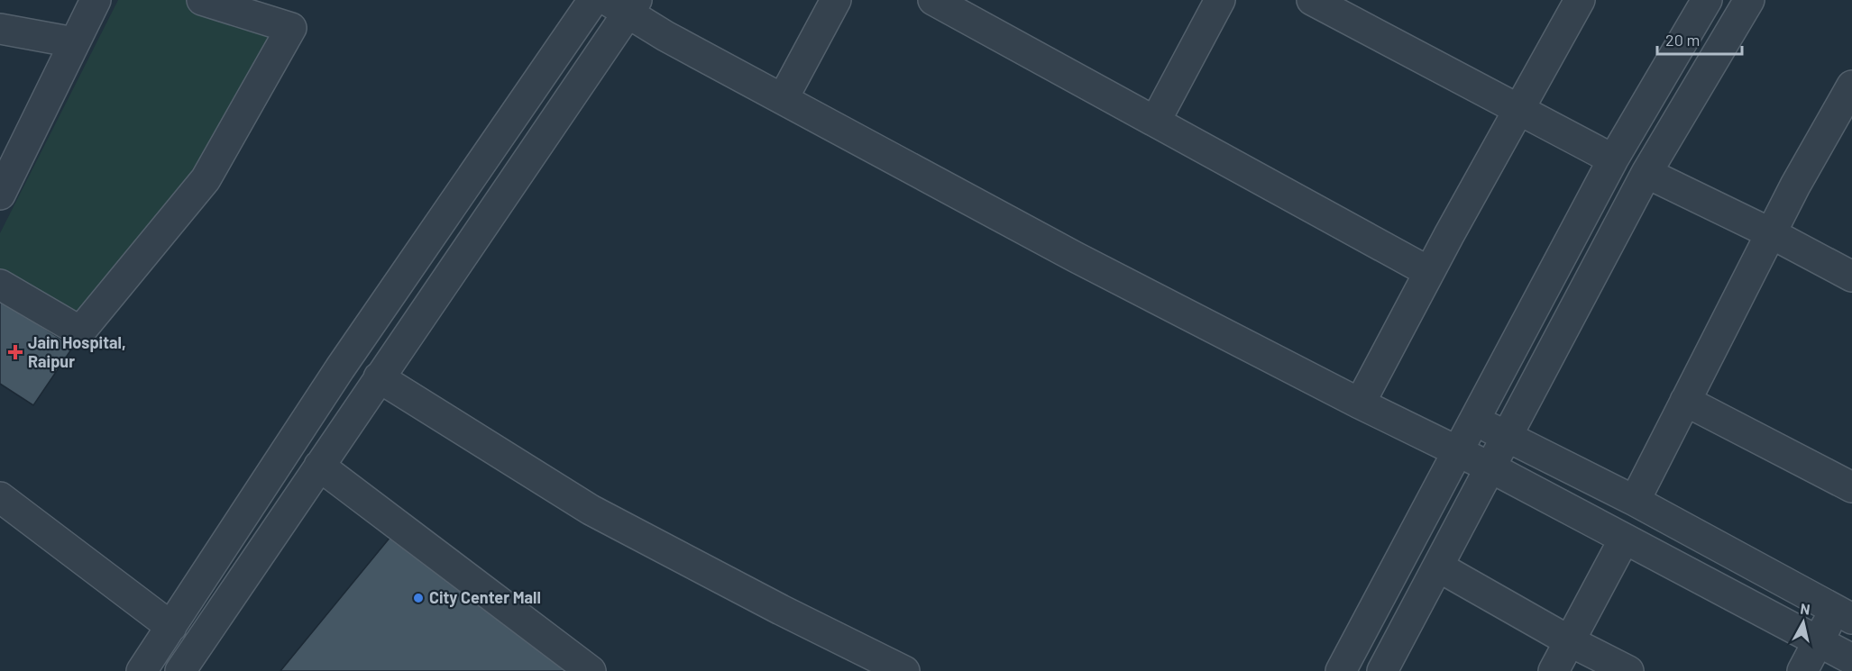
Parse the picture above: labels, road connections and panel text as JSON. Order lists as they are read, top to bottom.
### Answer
{
  "places": {
    "health": ["Jain Hospital, Raipur"],
    "other": ["City Center Mall"]
  },
  "scale_bar": "20 m",
  "north": "top"
}
